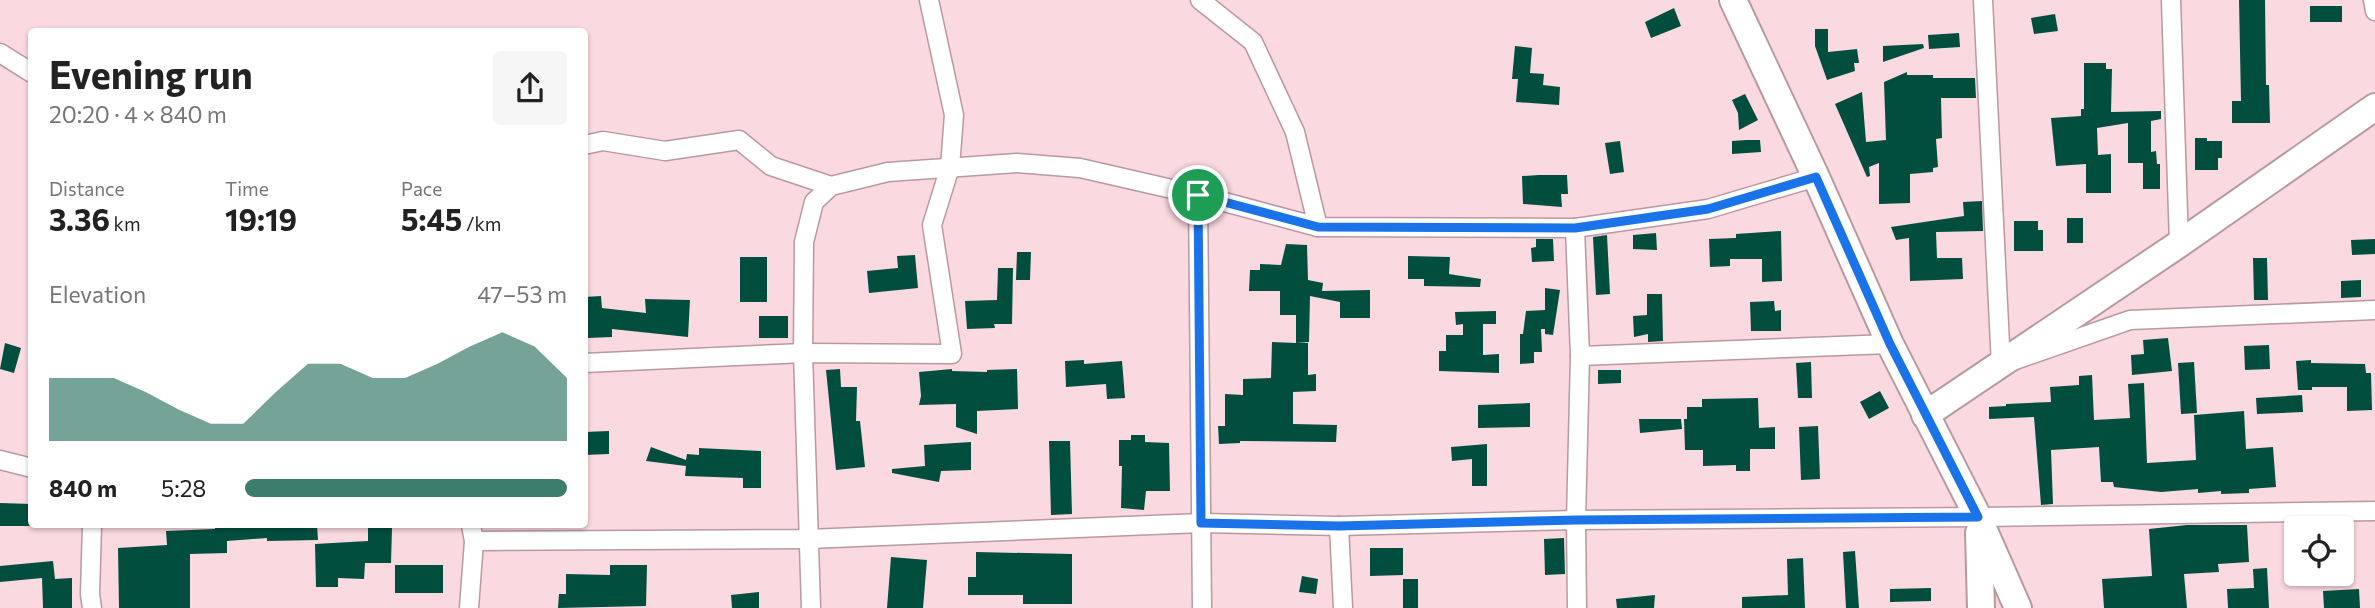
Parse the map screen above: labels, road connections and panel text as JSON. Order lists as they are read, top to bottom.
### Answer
{
  "page": {
    "heading": ["Evening run", "20:20 · 4 × 840 m"],
    "stats": [
      ["Distance", "3.36 km"],
      ["Time", "19:19"],
      ["Pace", "5:45 /km"]
    ],
    "chart": ["Elevation", "47–53 m"],
    "list": [
      {
        "name": "840 m",
        "note": "5:28"
      }
    ]
  }
}
